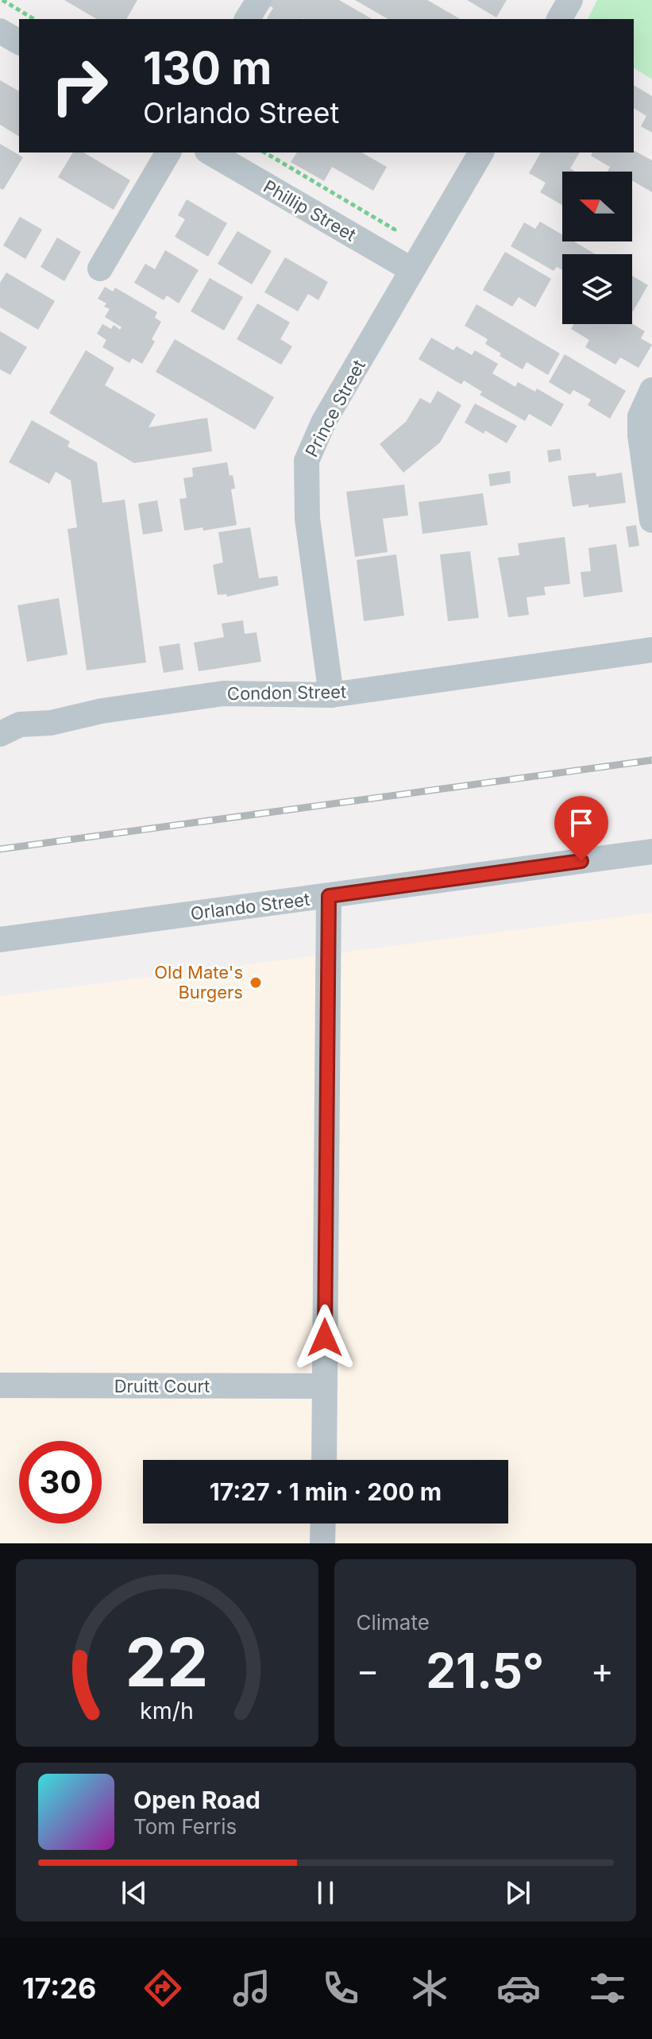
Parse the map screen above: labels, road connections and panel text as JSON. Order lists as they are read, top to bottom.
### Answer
{
  "streets": {
    "street": [
      "Phillip Street",
      "Prince Street",
      "Condon Street",
      "Orlando Street",
      "Druitt Court"
    ]
  },
  "crossings": [
    ["Phillip Street", "Prince Street"],
    ["Prince Street", "Condon Street"]
  ],
  "places": ["Old Mate's Burgers"],
  "north": "left",
  "page": {
    "turn": ["130 m", "Orlando Street"],
    "limit": "30",
    "trip": "17:27 · 1 min · 200 m",
    "tile": "Climate",
    "heat": ["−", "21.5°", "+"],
    "song": ["Open Road", "Tom Ferris"],
    "tabs": "17:26",
    "gauge": ["22", "km/h"]
  }
}
